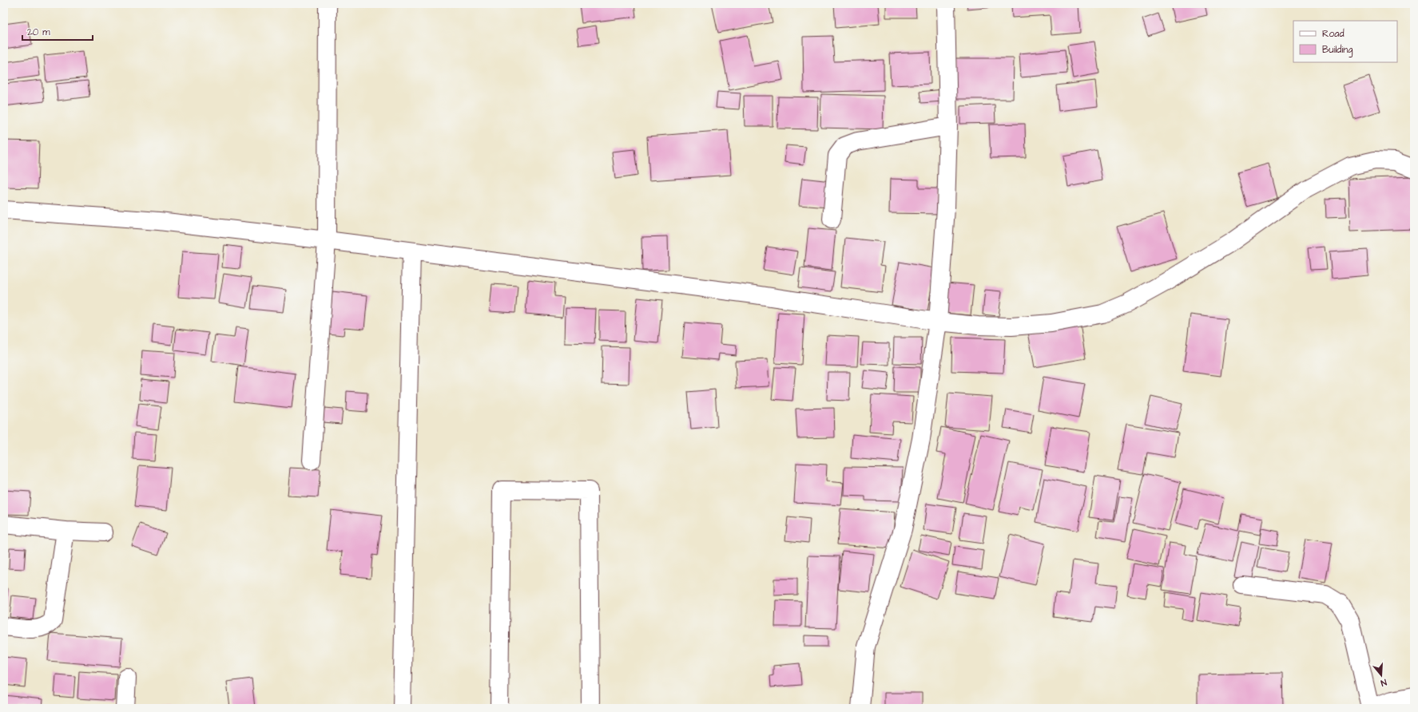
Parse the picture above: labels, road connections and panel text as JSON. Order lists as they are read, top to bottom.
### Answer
{
  "legend": ["Road", "Building"],
  "scale_bar": "20 m",
  "north": "bottom"
}
